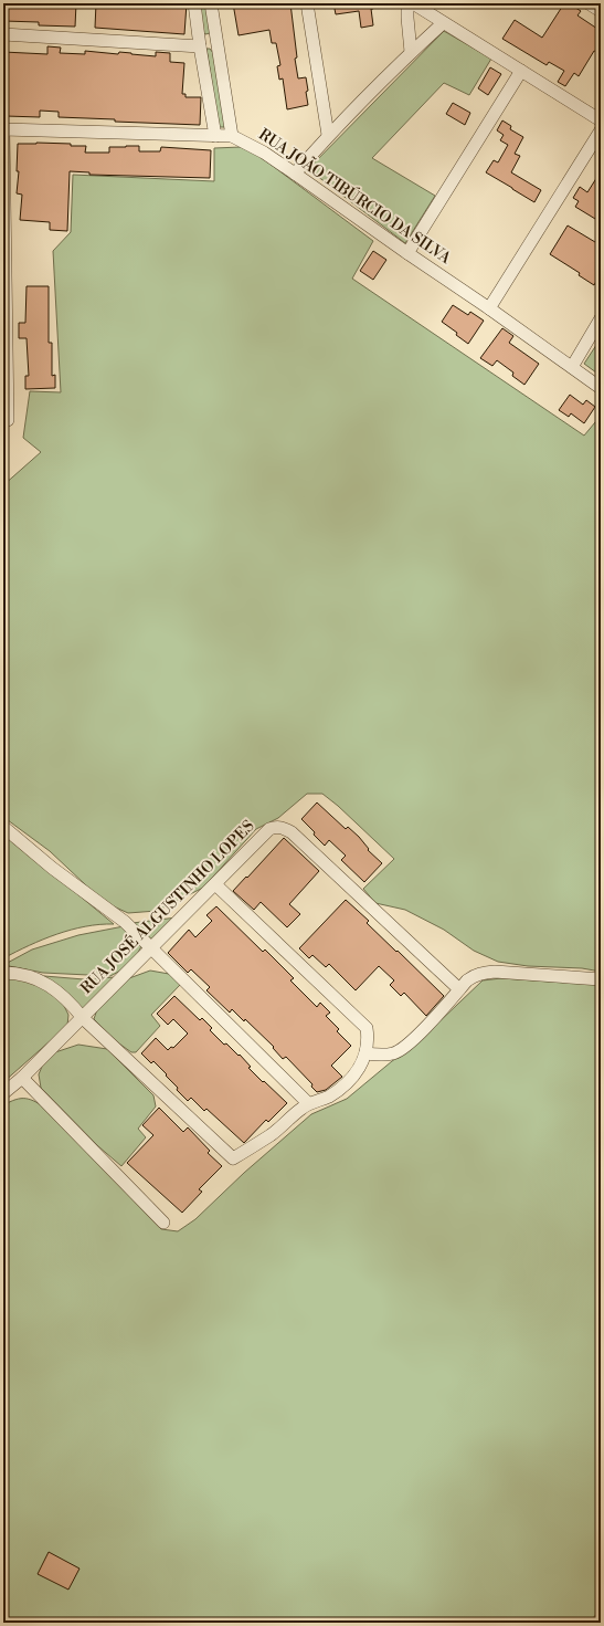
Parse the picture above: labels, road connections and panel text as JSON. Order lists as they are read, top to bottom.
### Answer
{
  "streets": {
    "street": ["RUA JOÃO TIBÚRCIO DA SILVA", "RUA JOSÉ ALGUSTINHO LOPES"]
  }
}
